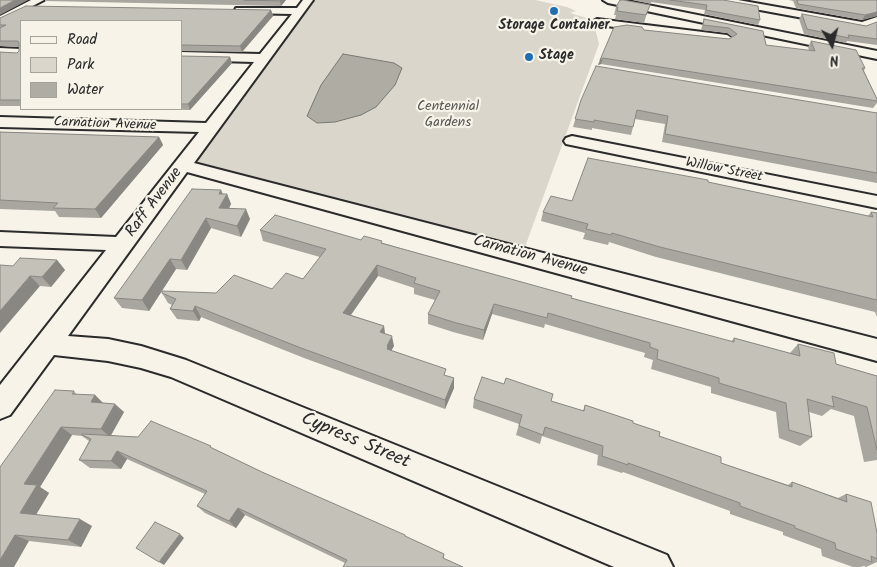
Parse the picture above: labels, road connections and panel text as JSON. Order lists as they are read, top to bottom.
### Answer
{
  "streets": {
    "street": [
      "Carnation Avenue",
      "Willow Street",
      "Raff Avenue",
      "Cypress Street"
    ]
  },
  "crossings": [
    ["Carnation Avenue", "Raff Avenue"],
    ["Raff Avenue", "Cypress Street"]
  ],
  "parks": ["Centennial Gardens"],
  "places": ["Storage Container", "Stage"],
  "legend": ["Road", "Park", "Water"],
  "north": "bottom"
}
